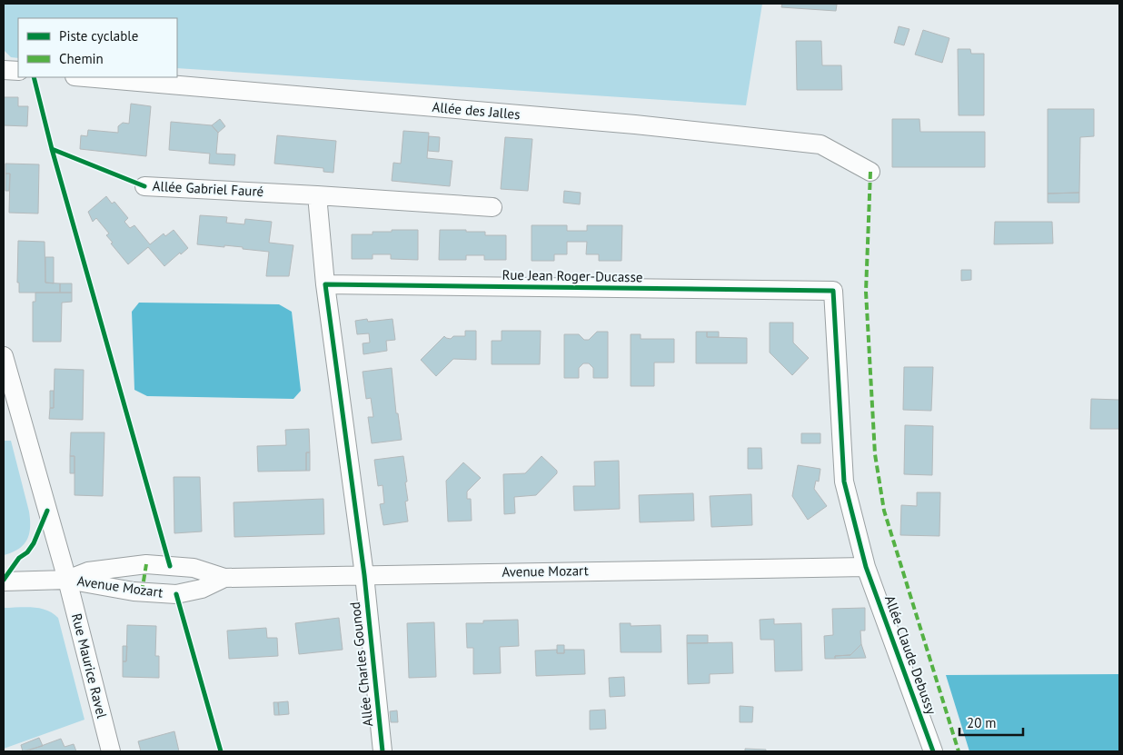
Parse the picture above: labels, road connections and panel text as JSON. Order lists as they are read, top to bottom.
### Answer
{
  "streets": {
    "street": [
      "Allée des Jalles",
      "Allée Gabriel Fauré",
      "Rue Jean Roger-Ducasse",
      "Avenue Mozart",
      "Allée Claude Debussy",
      "Allée Charles Gounod",
      "Rue Maurice Ravel"
    ]
  },
  "crossings": [
    ["Rue Jean Roger-Ducasse", "Avenue Mozart"],
    ["Rue Jean Roger-Ducasse", "Allée Claude Debussy"],
    ["Avenue Mozart", "Allée Claude Debussy"],
    ["Avenue Mozart", "Allée Charles Gounod"],
    ["Avenue Mozart", "Rue Maurice Ravel"]
  ],
  "legend": ["Piste cyclable", "Chemin"],
  "scale_bar": "20 m"
}
